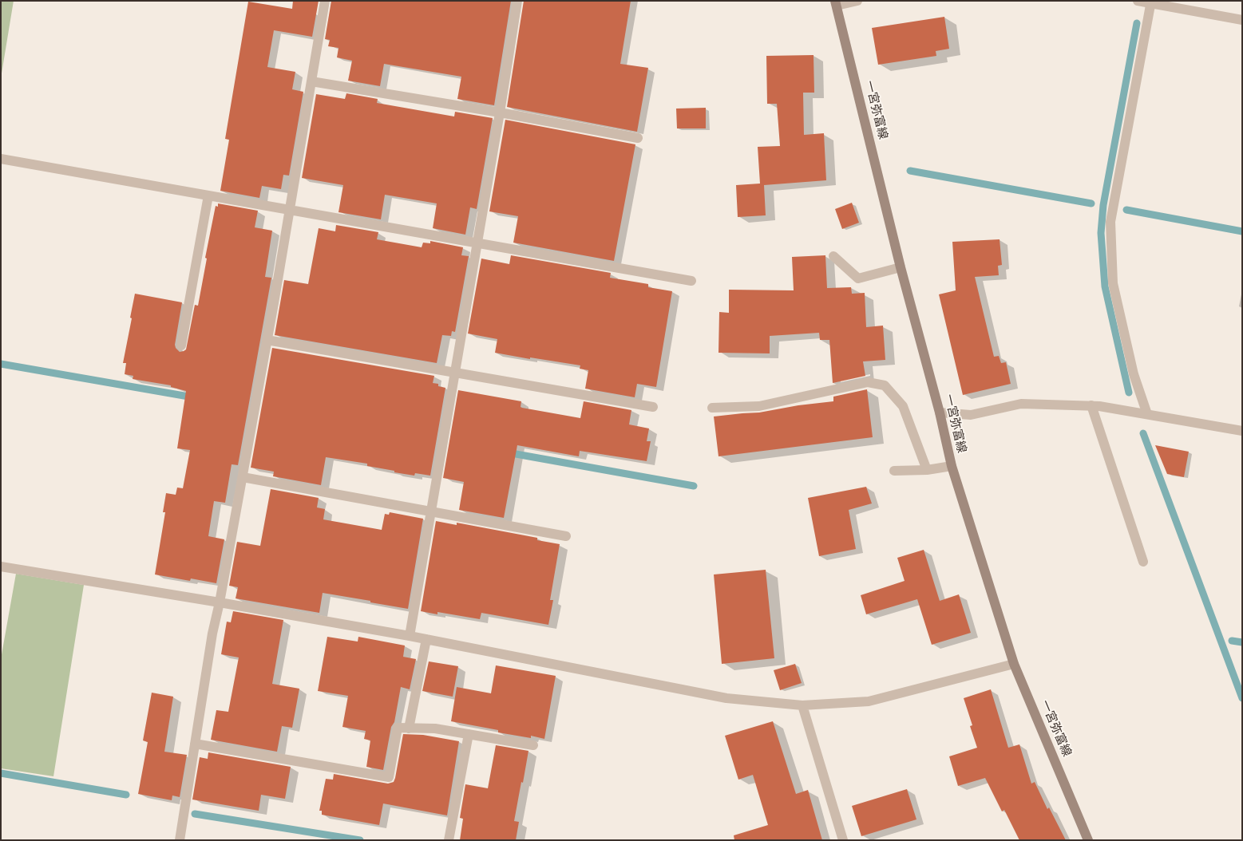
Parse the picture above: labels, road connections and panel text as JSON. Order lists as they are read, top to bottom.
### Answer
{
  "streets": {
    "main road": ["一宮弥富線"]
  }
}
